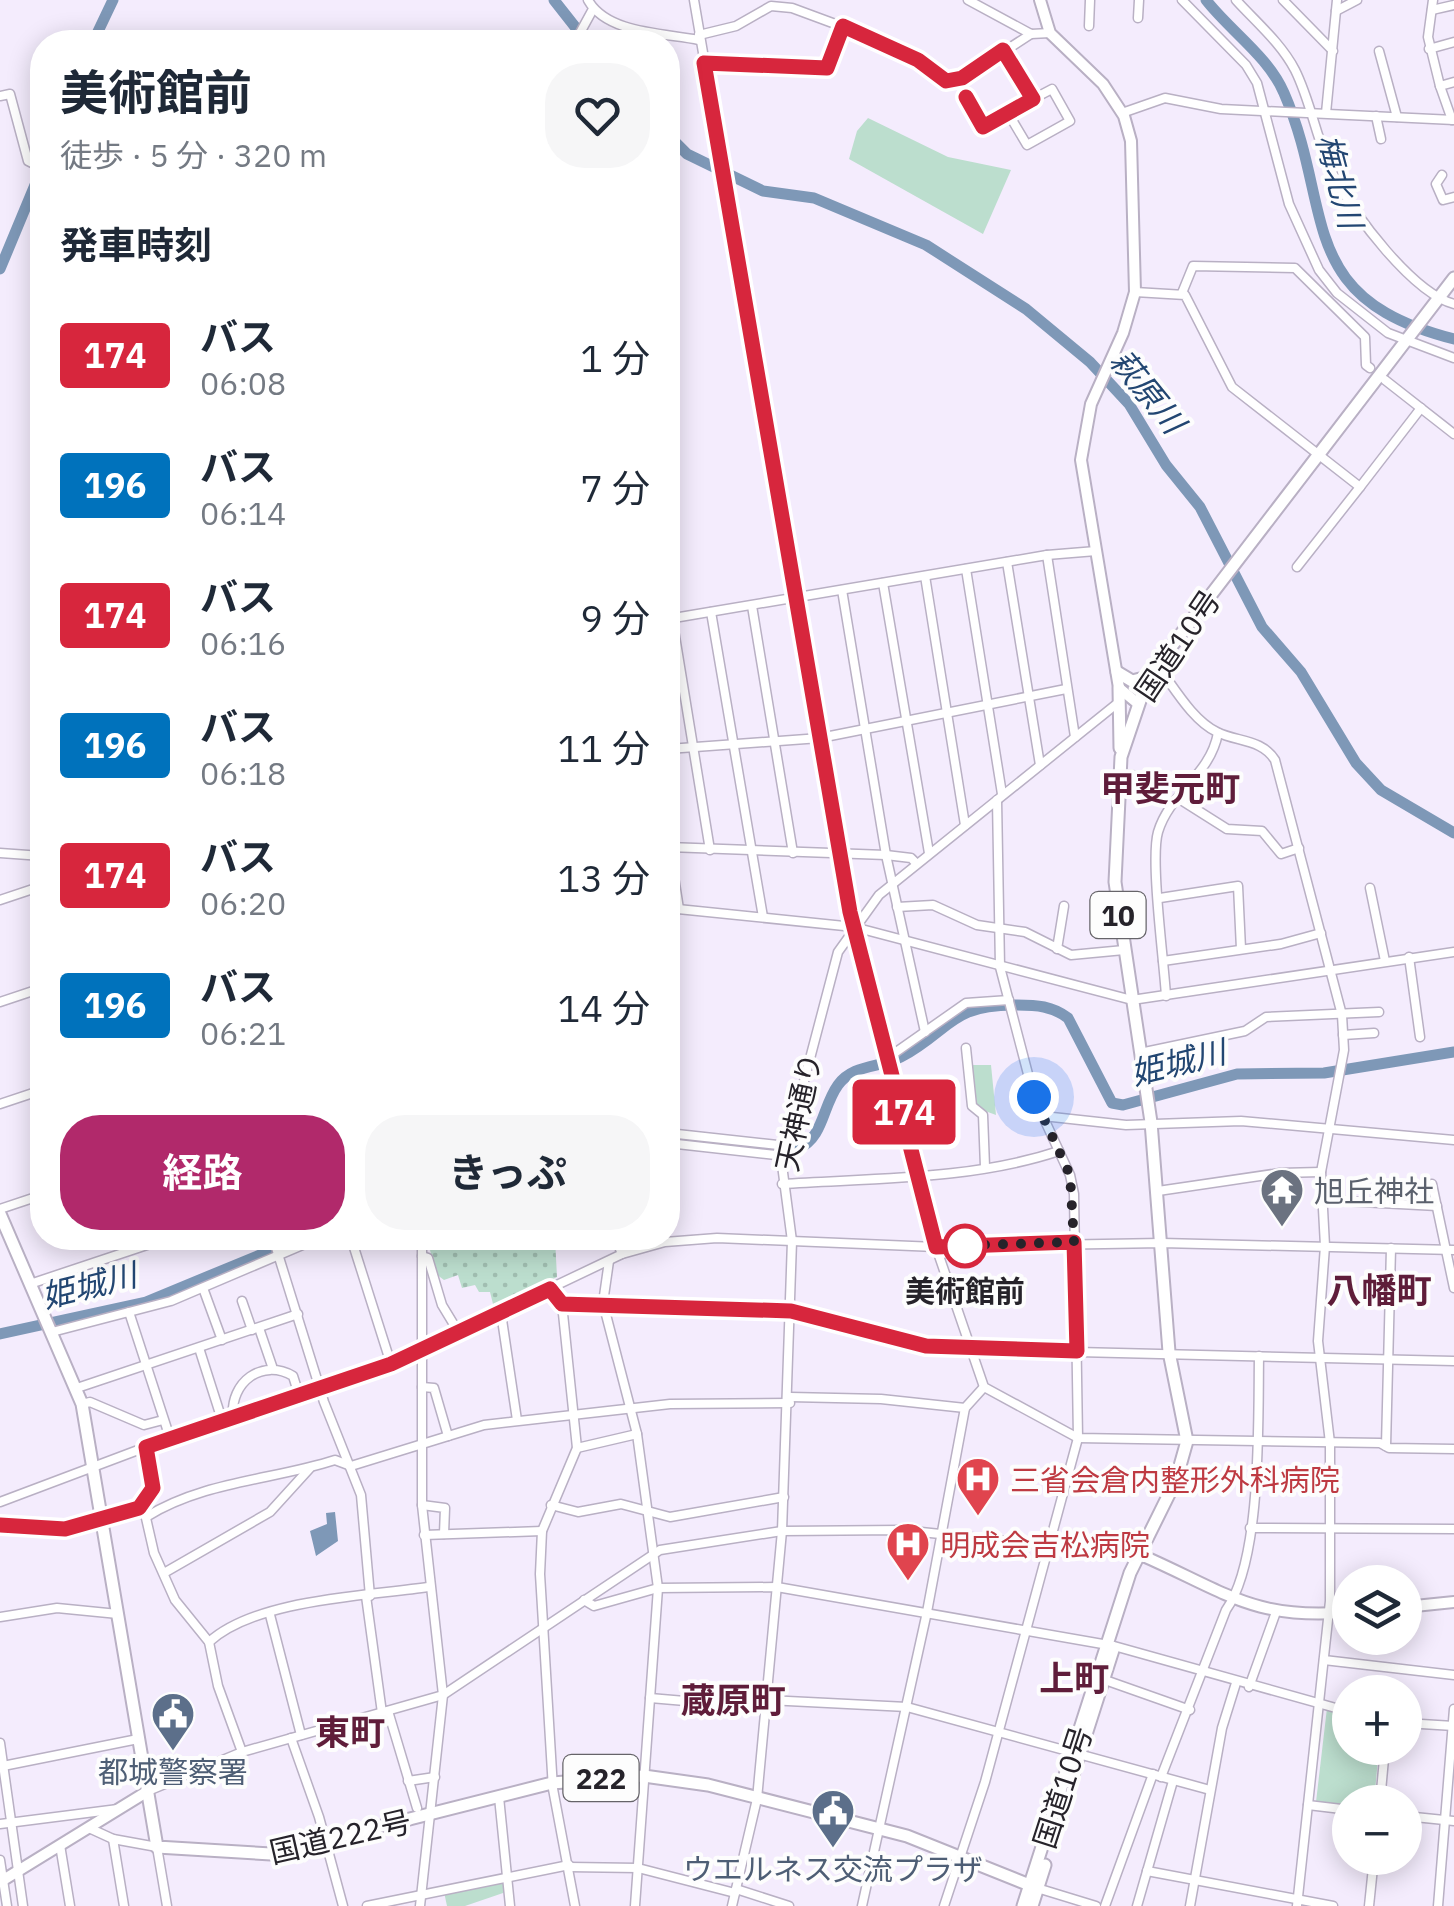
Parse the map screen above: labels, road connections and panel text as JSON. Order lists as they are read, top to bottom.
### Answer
{
  "streets": {
    "highway": [
      "国道10号",
      "10",
      "222",
      "国道222号"
    ],
    "street": ["天神通り"]
  },
  "crossings": [
    ["国道10号", "国道222号"],
    ["天神通り", "国道222号"]
  ],
  "districts": [
    "甲斐元町",
    "八幡町",
    "上町",
    "蔵原町",
    "東町"
  ],
  "water": ["梅北川", "萩原川", "姫城川"],
  "places": {
    "temple": ["旭丘神社"],
    "other": ["美術館前"],
    "hospital": ["三省会倉内整形外科病院", "明成会吉松病院"],
    "public building": ["都城警察署", "ウエルネス交流プラザ"]
  },
  "lines": ["bus line 174"],
  "page": {
    "on_map": "174",
    "heading": [
      ["美術館前", "徒歩 · 5 分 · 320 m"],
      "発車時刻"
    ],
    "list": [
      {
        "mark": "174",
        "name": "バス",
        "note": "06:08",
        "value": "1 分"
      },
      {
        "mark": "196",
        "name": "バス",
        "note": "06:14",
        "value": "7 分"
      },
      {
        "mark": "174",
        "name": "バス",
        "note": "06:16",
        "value": "9 分"
      },
      {
        "mark": "196",
        "name": "バス",
        "note": "06:18",
        "value": "11 分"
      },
      {
        "mark": "174",
        "name": "バス",
        "note": "06:20",
        "value": "13 分"
      },
      {
        "mark": "196",
        "name": "バス",
        "note": "06:21",
        "value": "14 分"
      }
    ],
    "buttons": ["経路", "きっぷ"],
    "map_buttons": ["+", "−"]
  }
}
